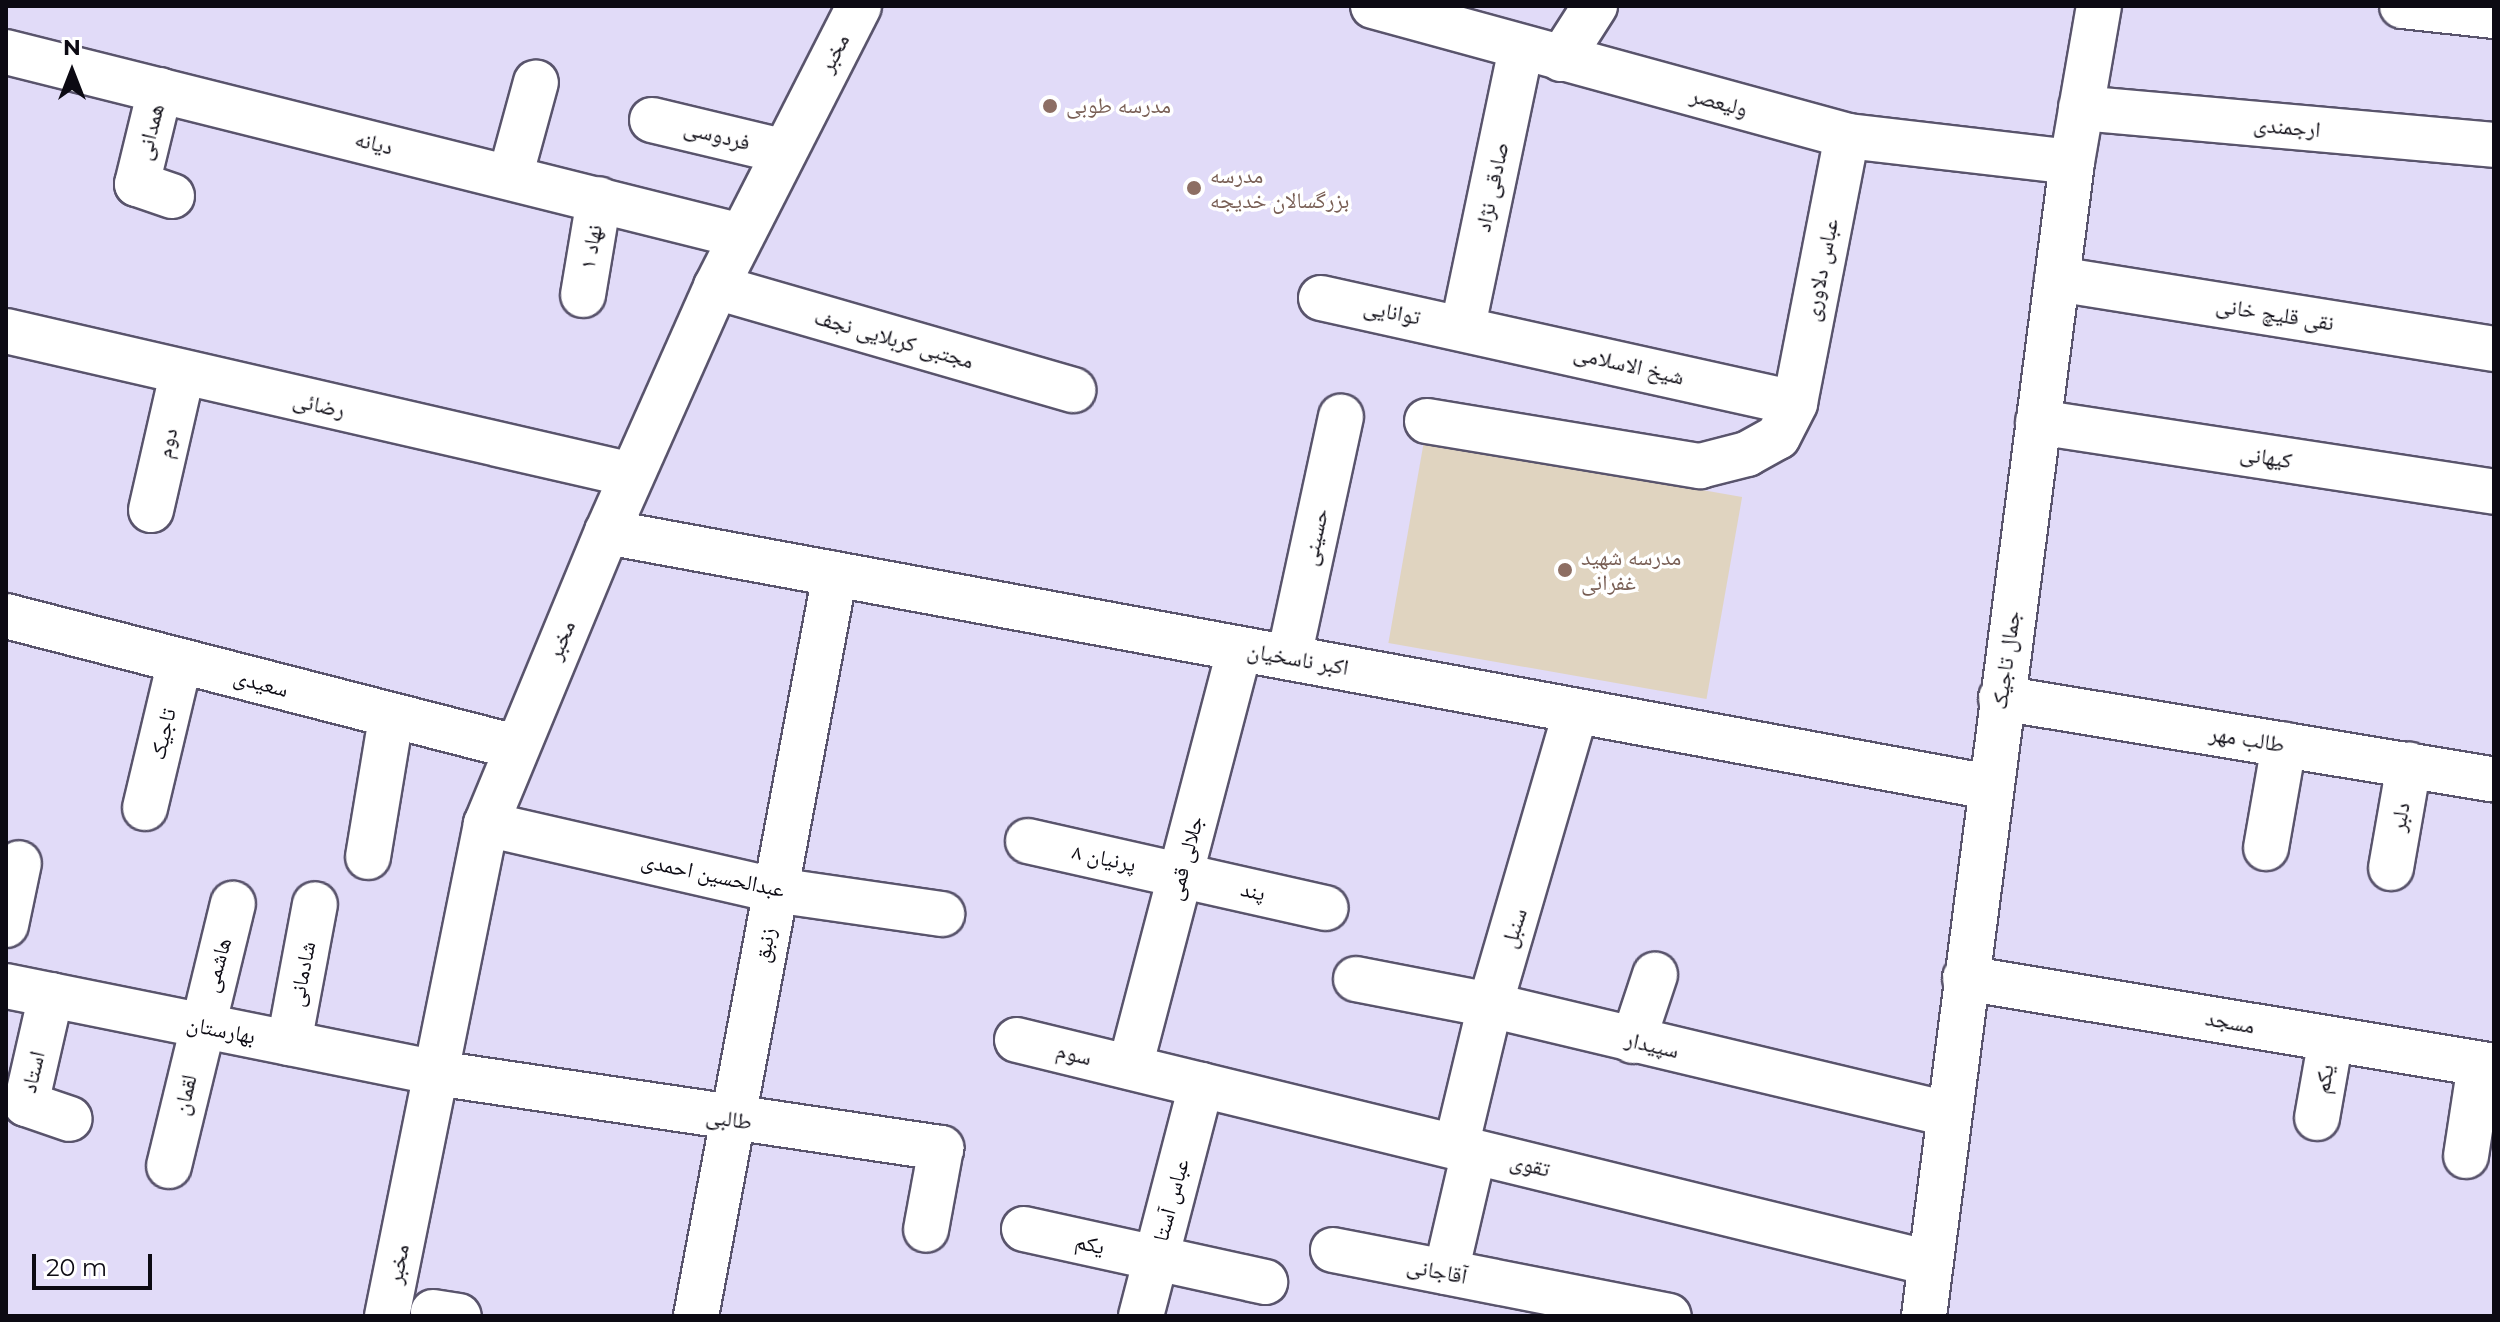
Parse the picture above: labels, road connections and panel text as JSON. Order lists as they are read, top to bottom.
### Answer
{
  "streets": {
    "street": [
      "مخبر",
      "ولیعصر",
      "ارجمندی",
      "همدانی",
      "فردوسی",
      "دیانه",
      "صادقی نژاد",
      "نهاد ۱",
      "عباس دلاوری",
      "توانایی",
      "نقی قلیچ خانی",
      "مجتبی کربلایی نجف",
      "شیخ الاسلامی",
      "رضائی",
      "دوم",
      "کیهانی",
      "حسینی",
      "اکبر ناسخیان",
      "جمال تاجیک",
      "سعیدی",
      "تاجیک",
      "طالب مهر",
      "دلبر",
      "پرنیان ۸",
      "جلالی قمی",
      "عبدالحسین احمدی",
      "پند",
      "سنبل",
      "زنبق",
      "هاشمی",
      "شادمانی",
      "مسجد",
      "بهارستان",
      "سپیدار",
      "سوم",
      "استاد",
      "یکم",
      "لقمان",
      "طالبی",
      "تقوی",
      "عباس آستا",
      "آقاجانی"
    ]
  },
  "crossings": [
    ["مخبر", "فردوسی"],
    ["مخبر", "دیانه"],
    ["مخبر", "مجتبی کربلایی نجف"],
    ["مخبر", "رضائی"],
    ["مخبر", "اکبر ناسخیان"],
    ["مخبر", "سعیدی"],
    ["مخبر", "عبدالحسین احمدی"],
    ["مخبر", "بهارستان"],
    ["مخبر", "طالبی"],
    ["ولیعصر", "صادقی نژاد"],
    ["ولیعصر", "عباس دلاوری"],
    ["ولیعصر", "جمال تاجیک"],
    ["ارجمندی", "جمال تاجیک"],
    ["همدانی", "دیانه"],
    ["دیانه", "نهاد ۱"],
    ["صادقی نژاد", "توانایی"],
    ["صادقی نژاد", "شیخ الاسلامی"],
    ["عباس دلاوری", "شیخ الاسلامی"],
    ["توانایی", "شیخ الاسلامی"],
    ["نقی قلیچ خانی", "جمال تاجیک"],
    ["رضائی", "دوم"],
    ["کیهانی", "جمال تاجیک"],
    ["حسینی", "اکبر ناسخیان"],
    ["اکبر ناسخیان", "جمال تاجیک"],
    ["اکبر ناسخیان", "جلالی قمی"],
    ["اکبر ناسخیان", "سنبل"],
    ["اکبر ناسخیان", "زنبق"],
    ["جمال تاجیک", "طالب مهر"],
    ["جمال تاجیک", "مسجد"],
    ["جمال تاجیک", "سپیدار"],
    ["جمال تاجیک", "تقوی"],
    ["سعیدی", "تاجیک"],
    ["طالب مهر", "دلبر"],
    ["پرنیان ۸", "جلالی قمی"],
    ["پرنیان ۸", "پند"],
    ["جلالی قمی", "پند"],
    ["جلالی قمی", "سوم"],
    ["جلالی قمی", "تقوی"],
    ["عبدالحسین احمدی", "زنبق"],
    ["سنبل", "سپیدار"],
    ["سنبل", "تقوی"],
    ["سنبل", "آقاجانی"],
    ["زنبق", "طالبی"],
    ["هاشمی", "بهارستان"],
    ["هاشمی", "لقمان"],
    ["شادمانی", "بهارستان"],
    ["مسجد", "یکم"],
    ["بهارستان", "استاد"],
    ["بهارستان", "لقمان"],
    ["بهارستان", "طالبی"],
    ["سوم", "تقوی"],
    ["یکم", "عباس آستا"],
    ["تقوی", "عباس آستا"]
  ],
  "places": ["مدرسه طوبی", "مدرسه بزرگسالان خدیجه", "مدرسه شهید غفرانی"],
  "scale_bar": "20 m",
  "north": "top"
}
